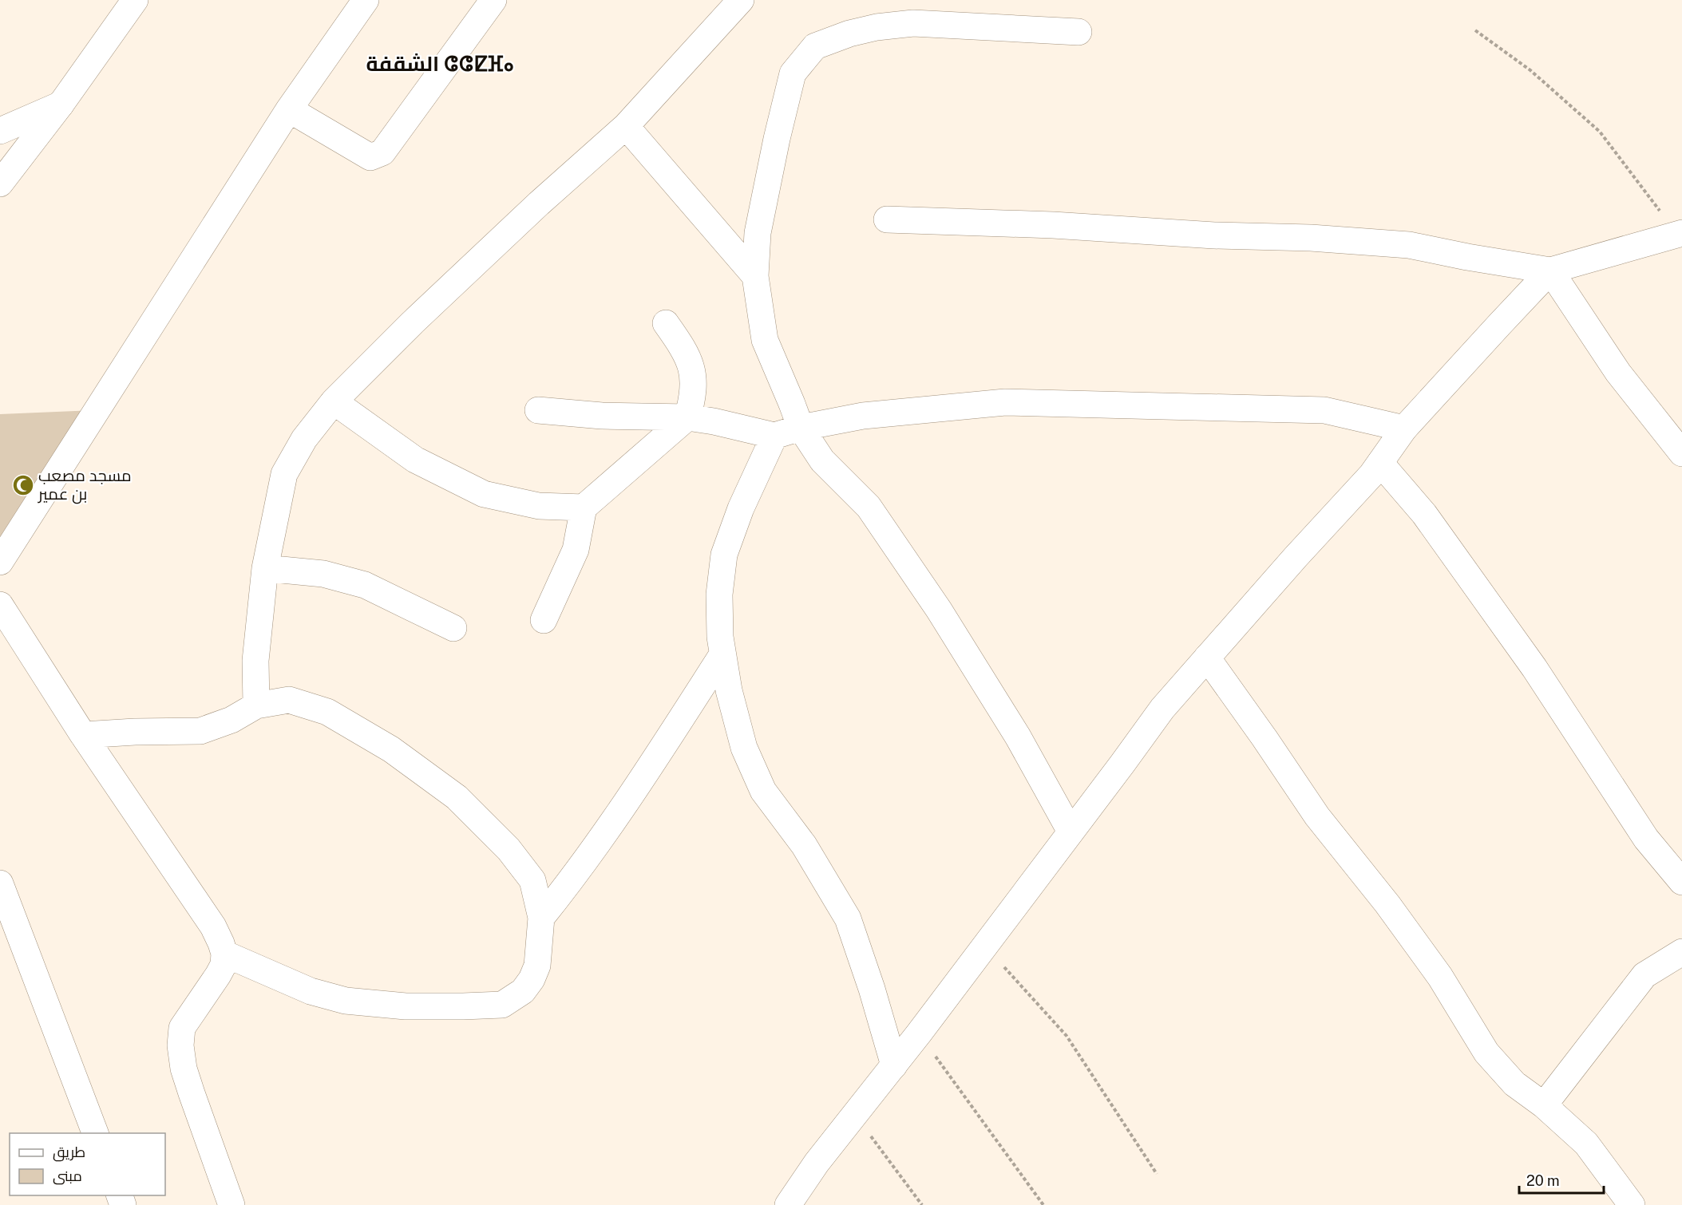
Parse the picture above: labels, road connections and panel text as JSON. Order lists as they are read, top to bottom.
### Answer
{
  "districts": ["الشقفة ⵛⵛⵇⴼⴰ"],
  "places": {
    "mosque": ["مسجد مصعب بن عمير"]
  },
  "legend": ["طريق", "مبنى"],
  "scale_bar": "20 m"
}
